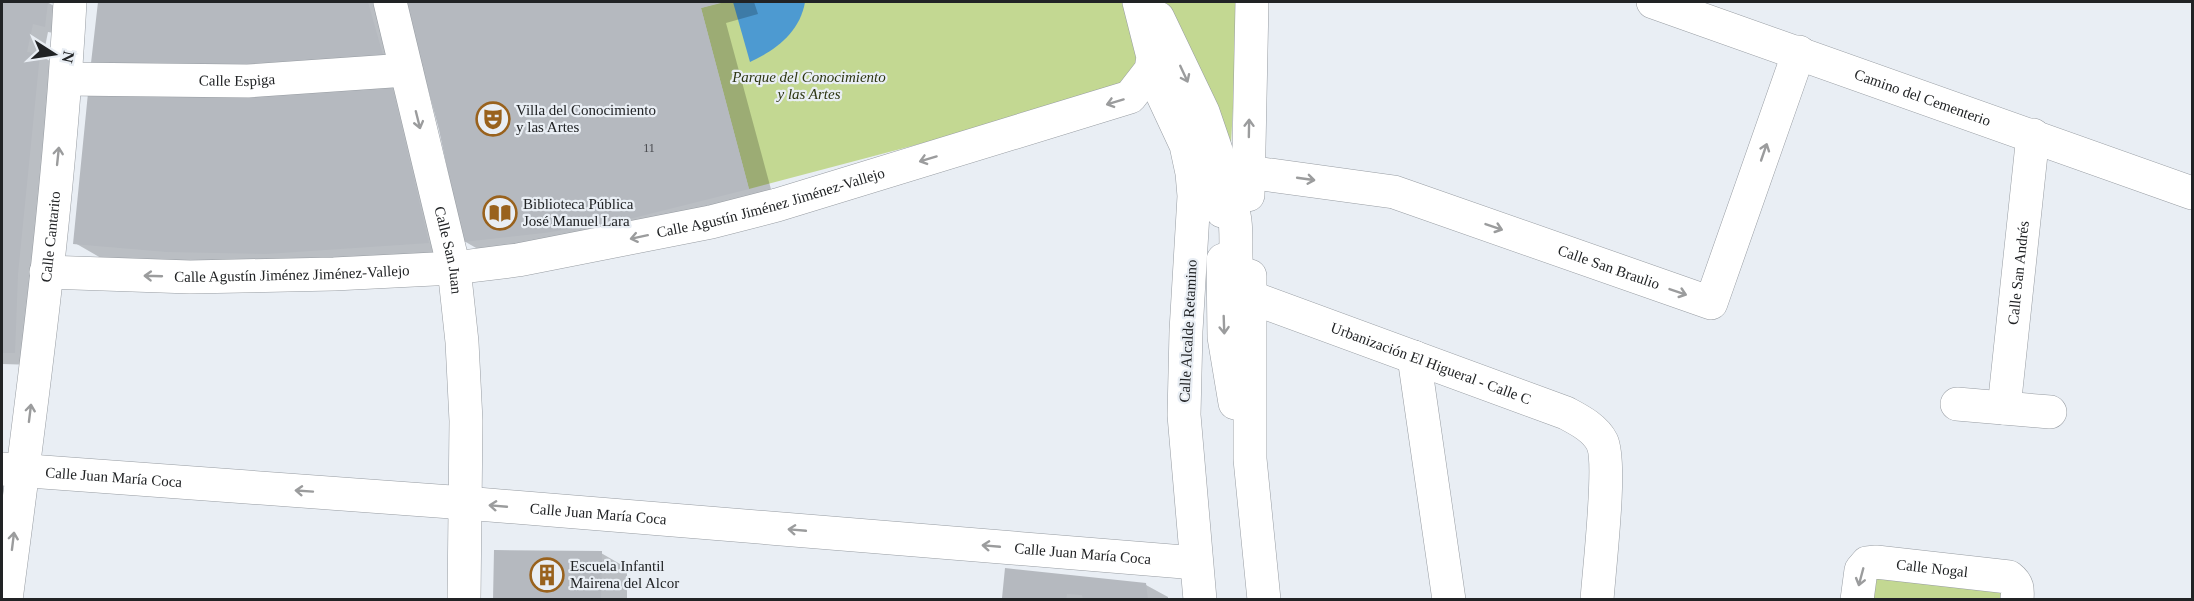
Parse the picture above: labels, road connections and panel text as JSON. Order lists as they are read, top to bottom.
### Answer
{
  "streets": {
    "street": [
      "Calle Espiga",
      "Camino del Cementerio",
      "Calle Agustín Jiménez Jiménez-Vallejo",
      "Calle Cantarito",
      "Calle San Juan",
      "Calle San Braulio",
      "Calle San Andrés",
      "Calle Alcalde Retamino",
      "Urbanización El Higueral - Calle C",
      "Calle Juan María Coca",
      "Calle Nogal"
    ]
  },
  "crossings": [
    ["Calle Espiga", "Calle Cantarito"],
    ["Calle Espiga", "Calle San Juan"],
    ["Camino del Cementerio", "Calle San Braulio"],
    ["Camino del Cementerio", "Calle San Andrés"],
    ["Calle Agustín Jiménez Jiménez-Vallejo", "Calle Cantarito"],
    ["Calle Agustín Jiménez Jiménez-Vallejo", "Calle San Juan"],
    ["Calle Agustín Jiménez Jiménez-Vallejo", "Calle Alcalde Retamino"],
    ["Calle Cantarito", "Calle Juan María Coca"],
    ["Calle San Juan", "Calle Juan María Coca"],
    ["Calle San Braulio", "Calle Alcalde Retamino"],
    ["Calle Alcalde Retamino", "Urbanización El Higueral - Calle C"],
    ["Calle Alcalde Retamino", "Calle Juan María Coca"]
  ],
  "one_way": ["Calle Agustín Jiménez Jiménez-Vallejo", "Calle Cantarito", "Calle Juan María Coca"],
  "parks": ["Parque del Conocimiento y las Artes"],
  "places": {
    "theatre": ["Villa del Conocimiento y las Artes"],
    "library": ["Biblioteca Pública José Manuel Lara"],
    "building": ["Escuela Infantil Mairena del Alcor"]
  },
  "house_numbers": ["11"],
  "north": "right"
}
